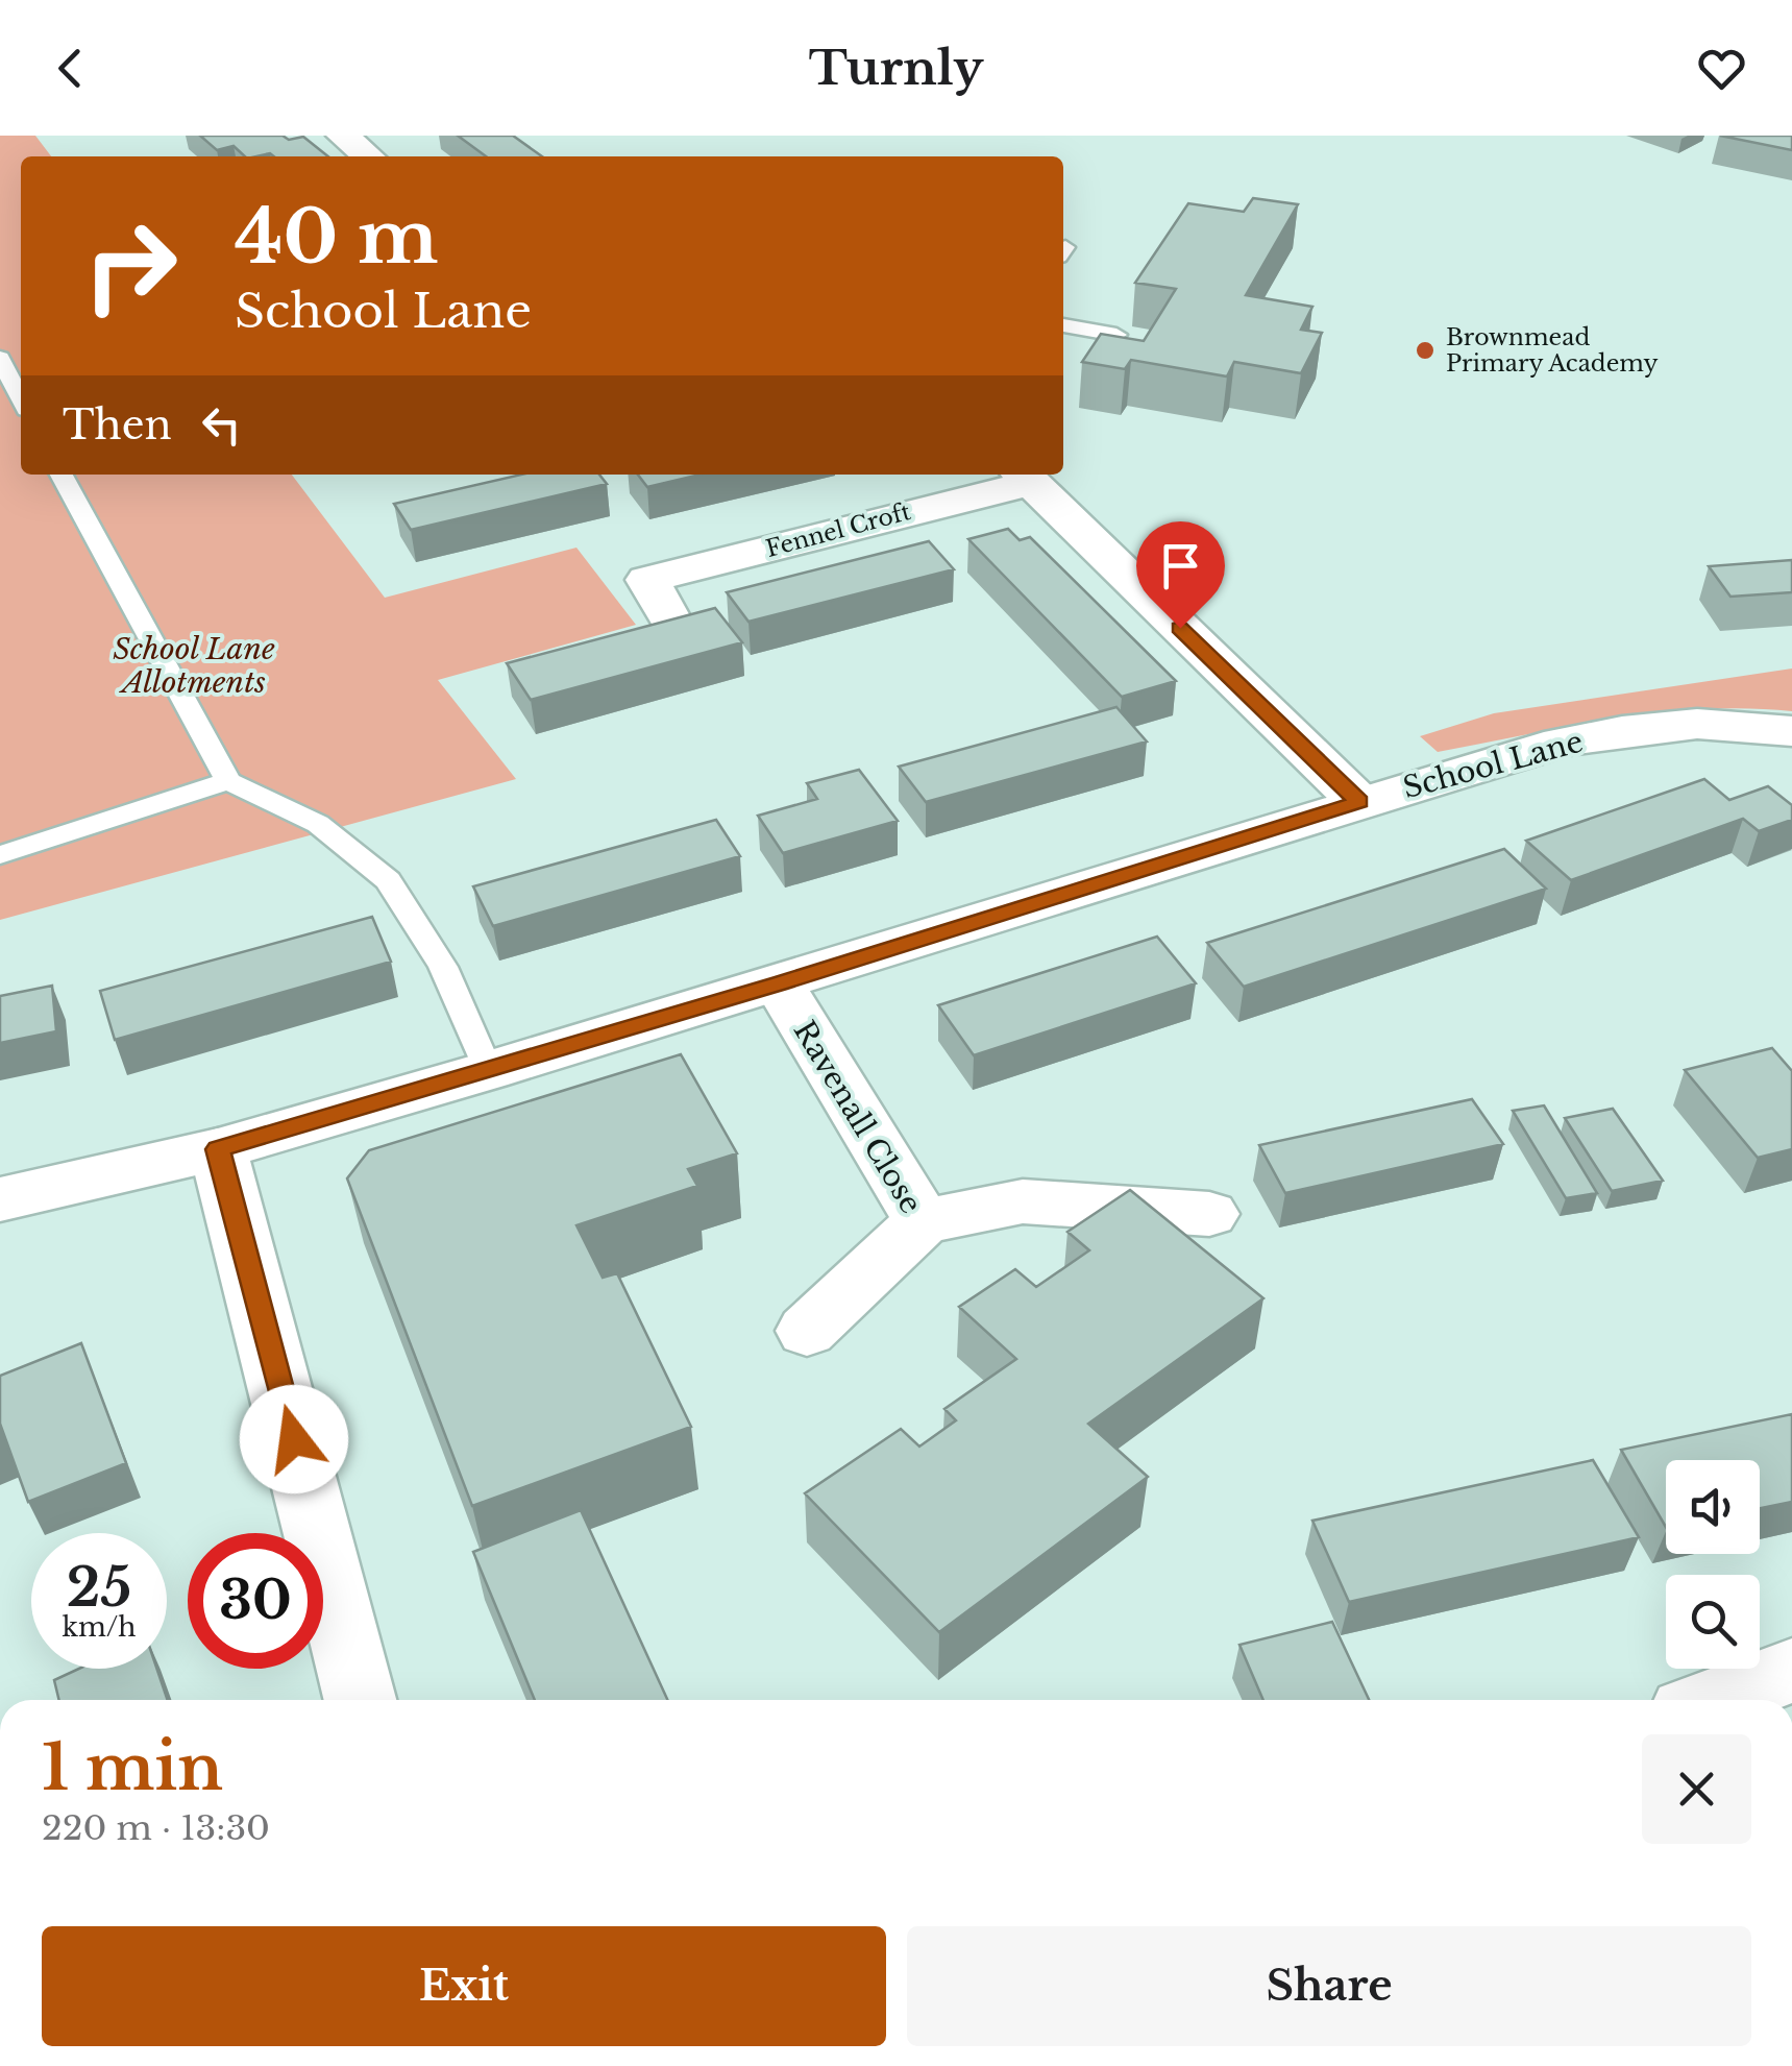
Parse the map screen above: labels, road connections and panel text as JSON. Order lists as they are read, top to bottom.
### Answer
{
  "streets": {
    "street": ["Fennel Croft", "School Lane", "Ravenall Close"]
  },
  "crossings": [
    ["School Lane", "Ravenall Close"]
  ],
  "parks": ["School Lane Allotments"],
  "places": ["Brownmead Primary Academy"],
  "page": {
    "header": "Turnly",
    "turn": ["40 m", "School Lane"],
    "then": "Then",
    "speed": "25 km/h",
    "limit": "30",
    "heading": ["1 min", "220 m · 13:30"],
    "buttons": ["Exit", "Share"]
  }
}
